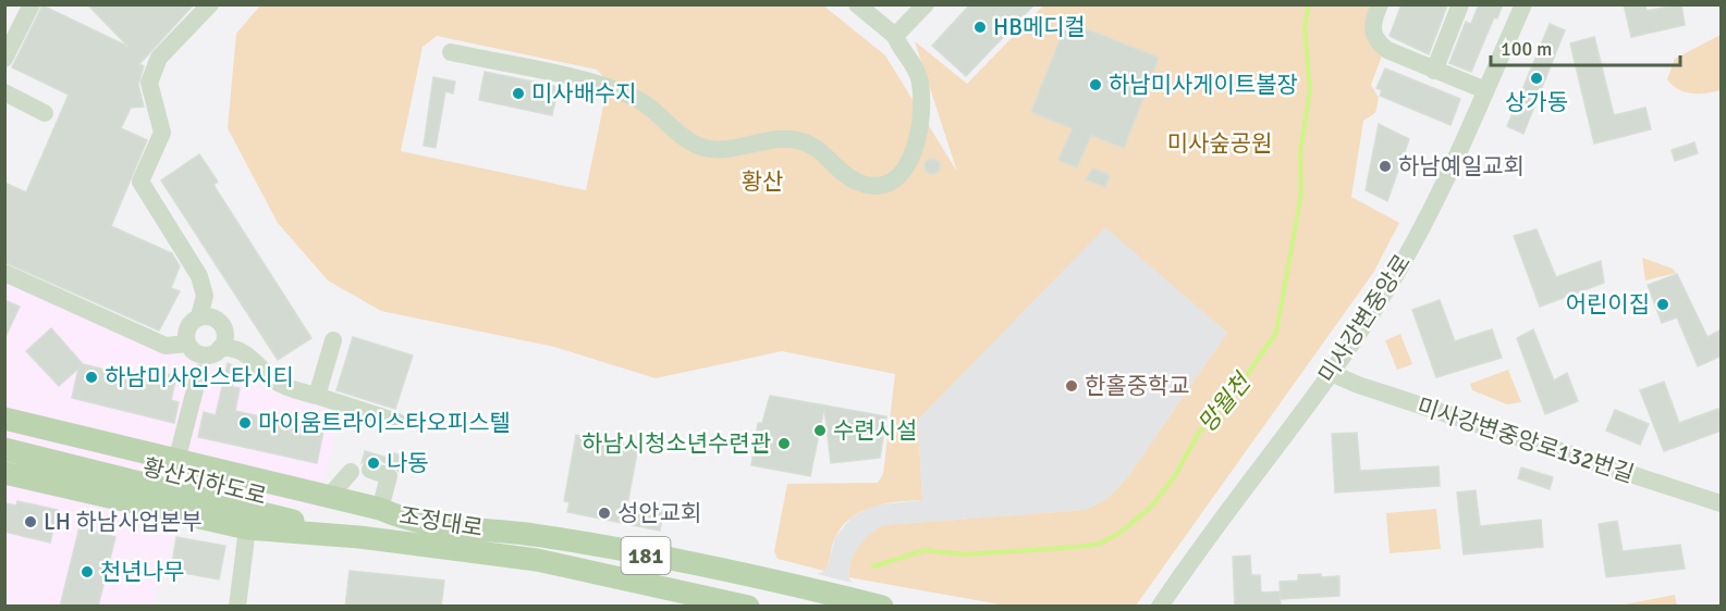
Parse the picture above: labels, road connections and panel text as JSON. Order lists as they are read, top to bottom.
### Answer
{
  "streets": {
    "main road": ["황산지하도로", "조정대로", "181"],
    "street": ["미사강변중앙로", "미사강변중앙로132번길"]
  },
  "crossings": [
    ["미사강변중앙로", "미사강변중앙로132번길"],
    ["황산지하도로", "조정대로"]
  ],
  "water": ["망월천"],
  "parks": ["미사숲공원", "황산"],
  "places": [
    "HB메디컬",
    "상가동",
    "하남미사게이트볼장",
    "미사배수지",
    "하남예일교회",
    "어린이집",
    "하남미사인스타시티",
    "한홀중학교",
    "마이움트라이스타오피스텔",
    "수련시설",
    "하남시청소년수련관",
    "나동",
    "성안교회",
    "LH 하남사업본부",
    "천년나무"
  ],
  "scale_bar": "100 m"
}
